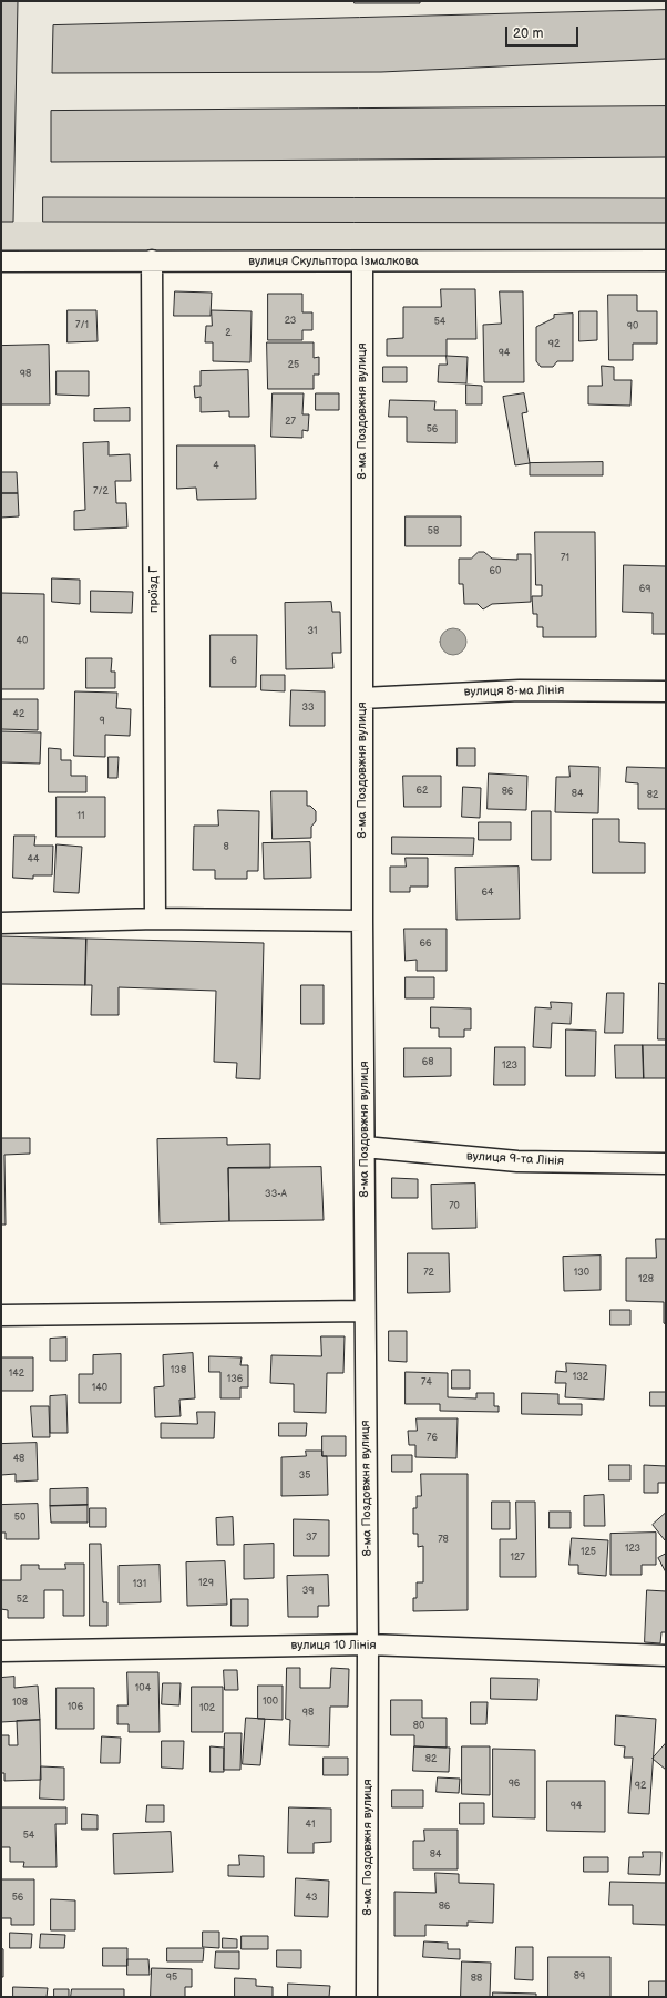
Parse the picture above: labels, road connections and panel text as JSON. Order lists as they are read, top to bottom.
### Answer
{
  "streets": {
    "street": [
      "вулиця Скульптора Ізмалкова",
      "8-ма Поздовжня вулиця",
      "проїзд Г",
      "вулиця 8-ма Лінія",
      "вулиця 9-та Лінія",
      "вулиця 10 Лінія"
    ]
  },
  "crossings": [
    ["вулиця Скульптора Ізмалкова", "8-ма Поздовжня вулиця"],
    ["вулиця Скульптора Ізмалкова", "проїзд Г"],
    ["8-ма Поздовжня вулиця", "вулиця 8-ма Лінія"],
    ["8-ма Поздовжня вулиця", "вулиця 9-та Лінія"],
    ["8-ма Поздовжня вулиця", "вулиця 10 Лінія"]
  ],
  "house_numbers": [
    "23",
    "54",
    "7/1",
    "90",
    "2",
    "92",
    "94",
    "25",
    "98",
    "27",
    "56",
    "4",
    "7/2",
    "58",
    "71",
    "60",
    "69",
    "31",
    "40",
    "6",
    "33",
    "42",
    "9",
    "62",
    "86",
    "84",
    "82",
    "11",
    "8",
    "44",
    "64",
    "66",
    "68",
    "123",
    "33-А",
    "70",
    "72",
    "130",
    "128",
    "138",
    "142",
    "132",
    "136",
    "74",
    "140",
    "76",
    "48",
    "35",
    "50",
    "37",
    "78",
    "123",
    "125",
    "127",
    "129",
    "131",
    "39",
    "52",
    "104",
    "100",
    "108",
    "106",
    "102",
    "98",
    "80",
    "82",
    "96",
    "92",
    "94",
    "41",
    "54",
    "84",
    "56",
    "43",
    "86",
    "89",
    "95",
    "88"
  ],
  "scale_bar": "20 m"
}
